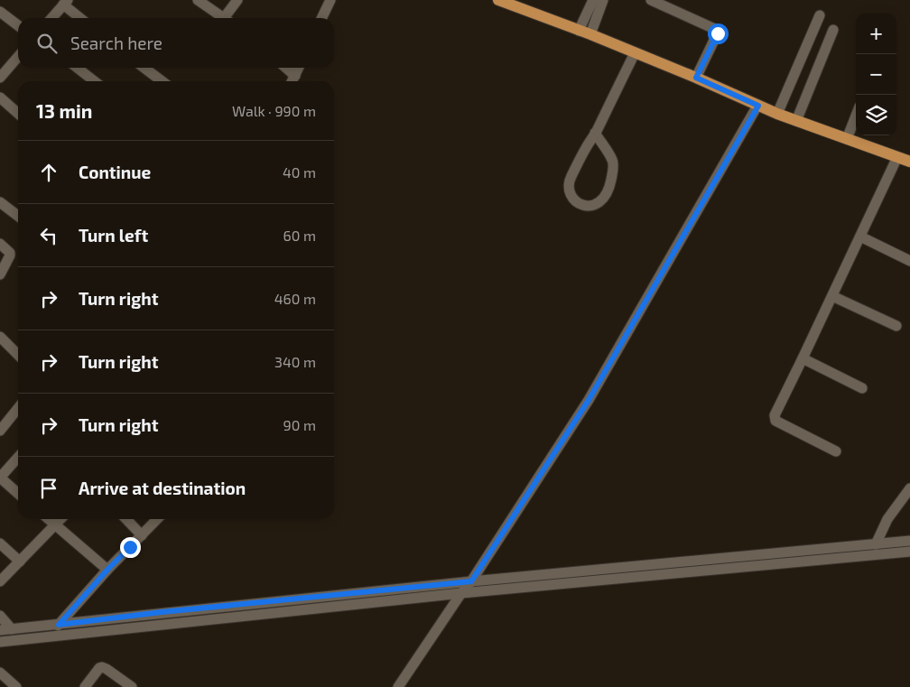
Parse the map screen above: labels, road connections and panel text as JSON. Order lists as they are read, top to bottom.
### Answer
{
  "page": {
    "map_buttons": ["+", "−"],
    "search": "Search here",
    "heading": ["13 min", "Walk · 990 m"],
    "list": [
      ["Continue", "40 m"],
      ["Turn left", "60 m"],
      ["Turn right", "460 m"],
      ["Turn right", "340 m"],
      ["Turn right", "90 m"],
      "Arrive at destination"
    ]
  }
}
